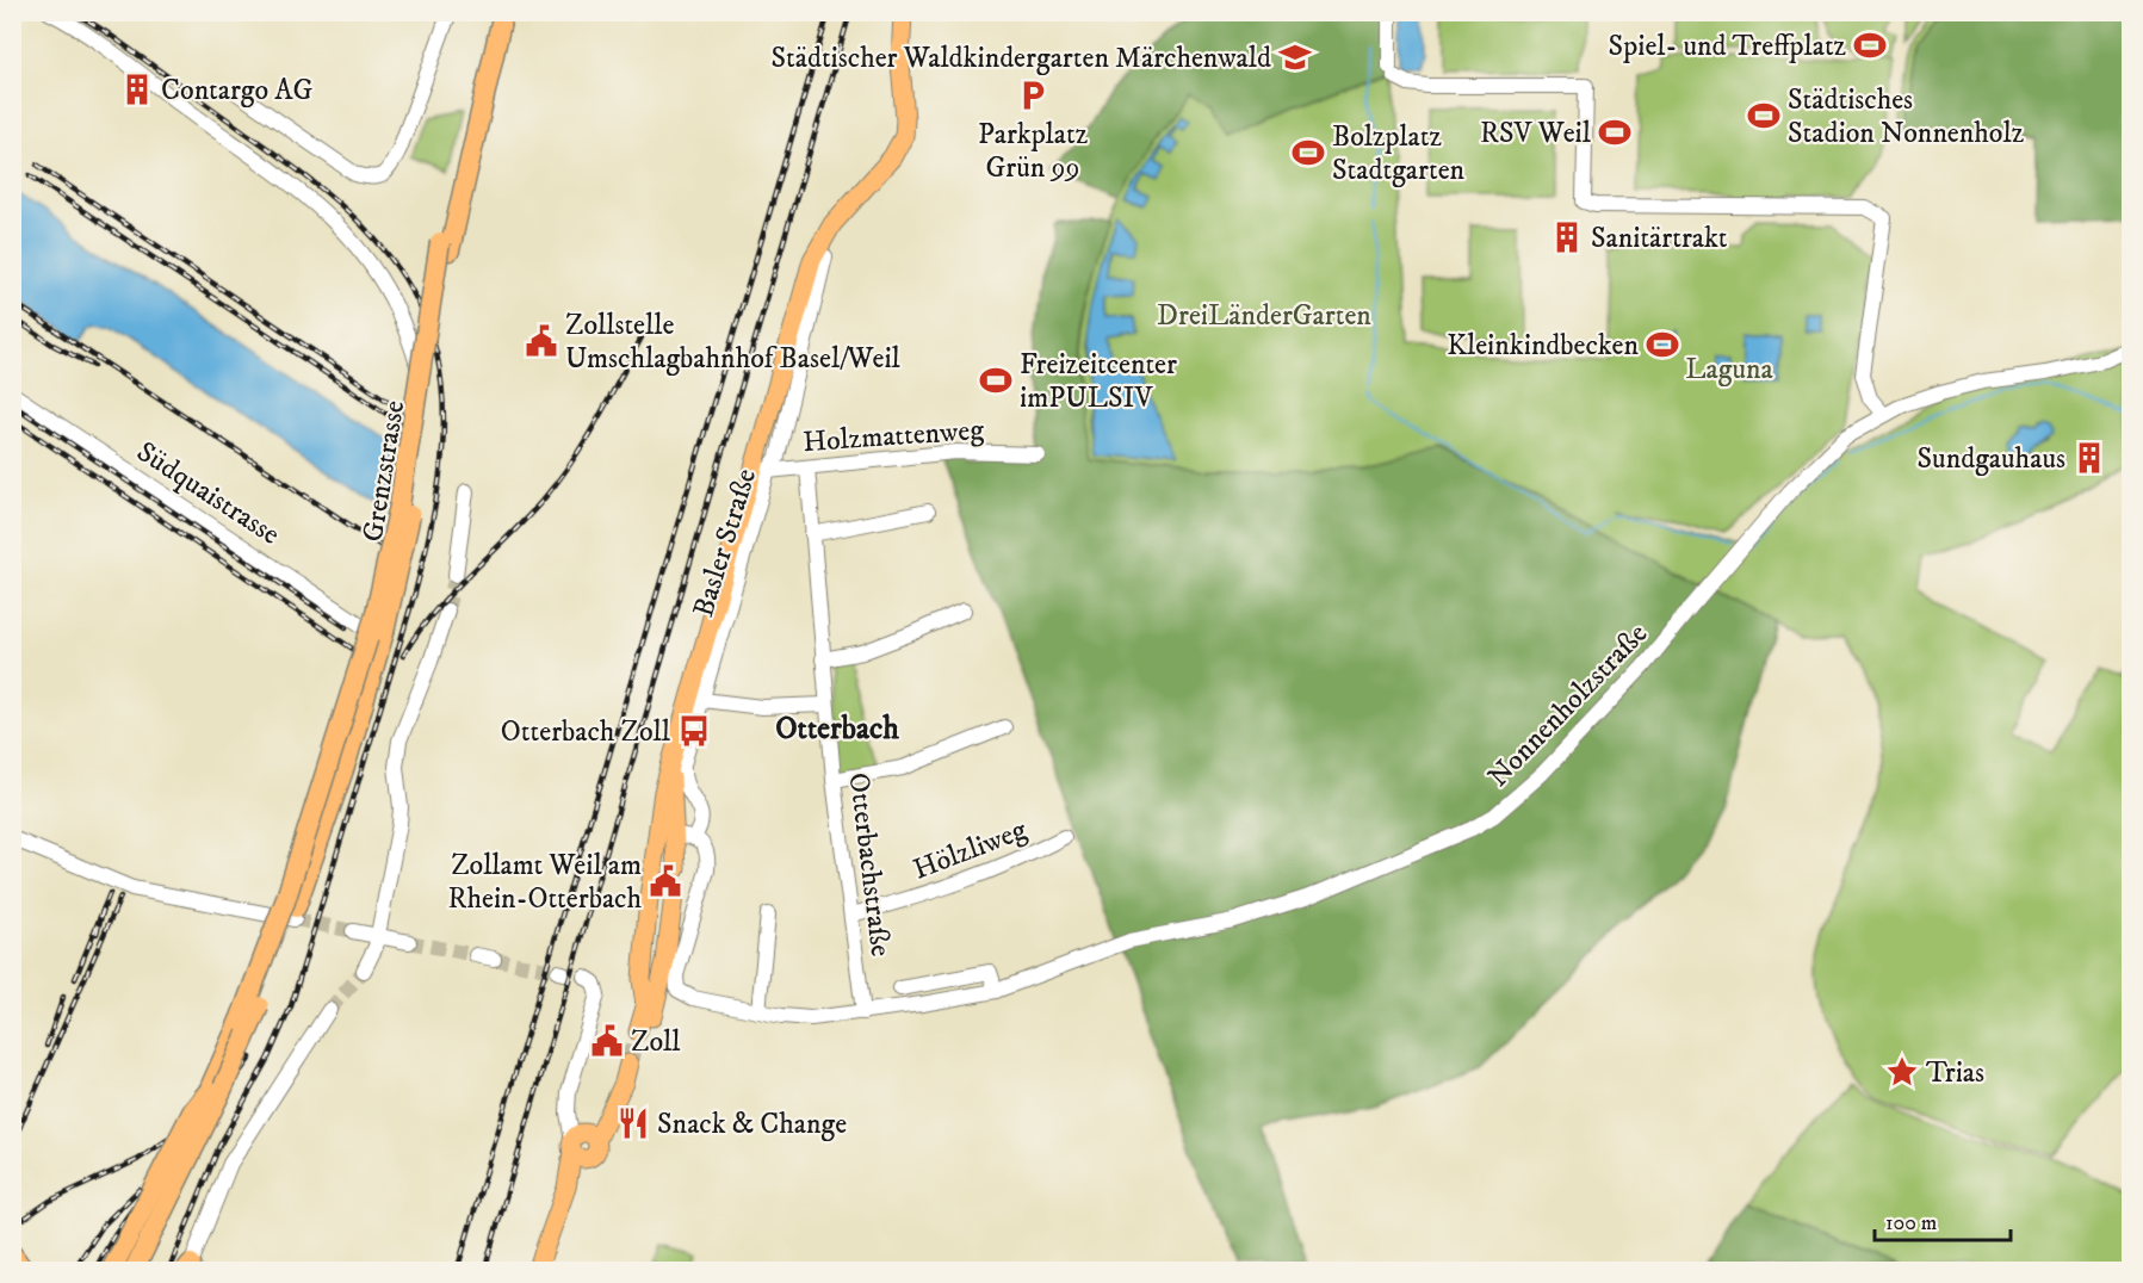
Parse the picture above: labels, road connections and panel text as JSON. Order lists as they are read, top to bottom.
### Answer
{
  "streets": {
    "street": [
      "Holzmattenweg",
      "Grenzstrasse",
      "Südquaistrasse",
      "Basler Straße",
      "Nonnenholzstraße",
      "Hölzliweg",
      "Otterbachstraße"
    ]
  },
  "crossings": [
    ["Holzmattenweg", "Basler Straße"],
    ["Holzmattenweg", "Otterbachstraße"],
    ["Grenzstrasse", "Südquaistrasse"],
    ["Basler Straße", "Nonnenholzstraße"],
    ["Nonnenholzstraße", "Otterbachstraße"],
    ["Hölzliweg", "Otterbachstraße"]
  ],
  "districts": ["Otterbach"],
  "parks": ["DreiLänderGarten", "Laguna"],
  "places": {
    "sports": [
      "Spiel- und Treffplatz",
      "Städtisches Stadion Nonnenholz",
      "RSV Weil",
      "Bolzplatz Stadtgarten",
      "Kleinkindbecken",
      "Freizeitcenter imPULSIV"
    ],
    "school or university": ["Städtischer Waldkindergarten Märchenwald"],
    "building": ["Contargo AG", "Sanitärtrakt", "Sundgauhaus"],
    "parking": ["Parkplatz Grün 99"],
    "public building": ["Zollstelle Umschlagbahnhof Basel/Weil", "Zollamt Weil am Rhein-Otterbach", "Zoll"],
    "bus stop": ["Otterbach Zoll"],
    "place": ["Trias"],
    "restaurant": ["Snack & Change"]
  },
  "scale_bar": "100 m"
}
